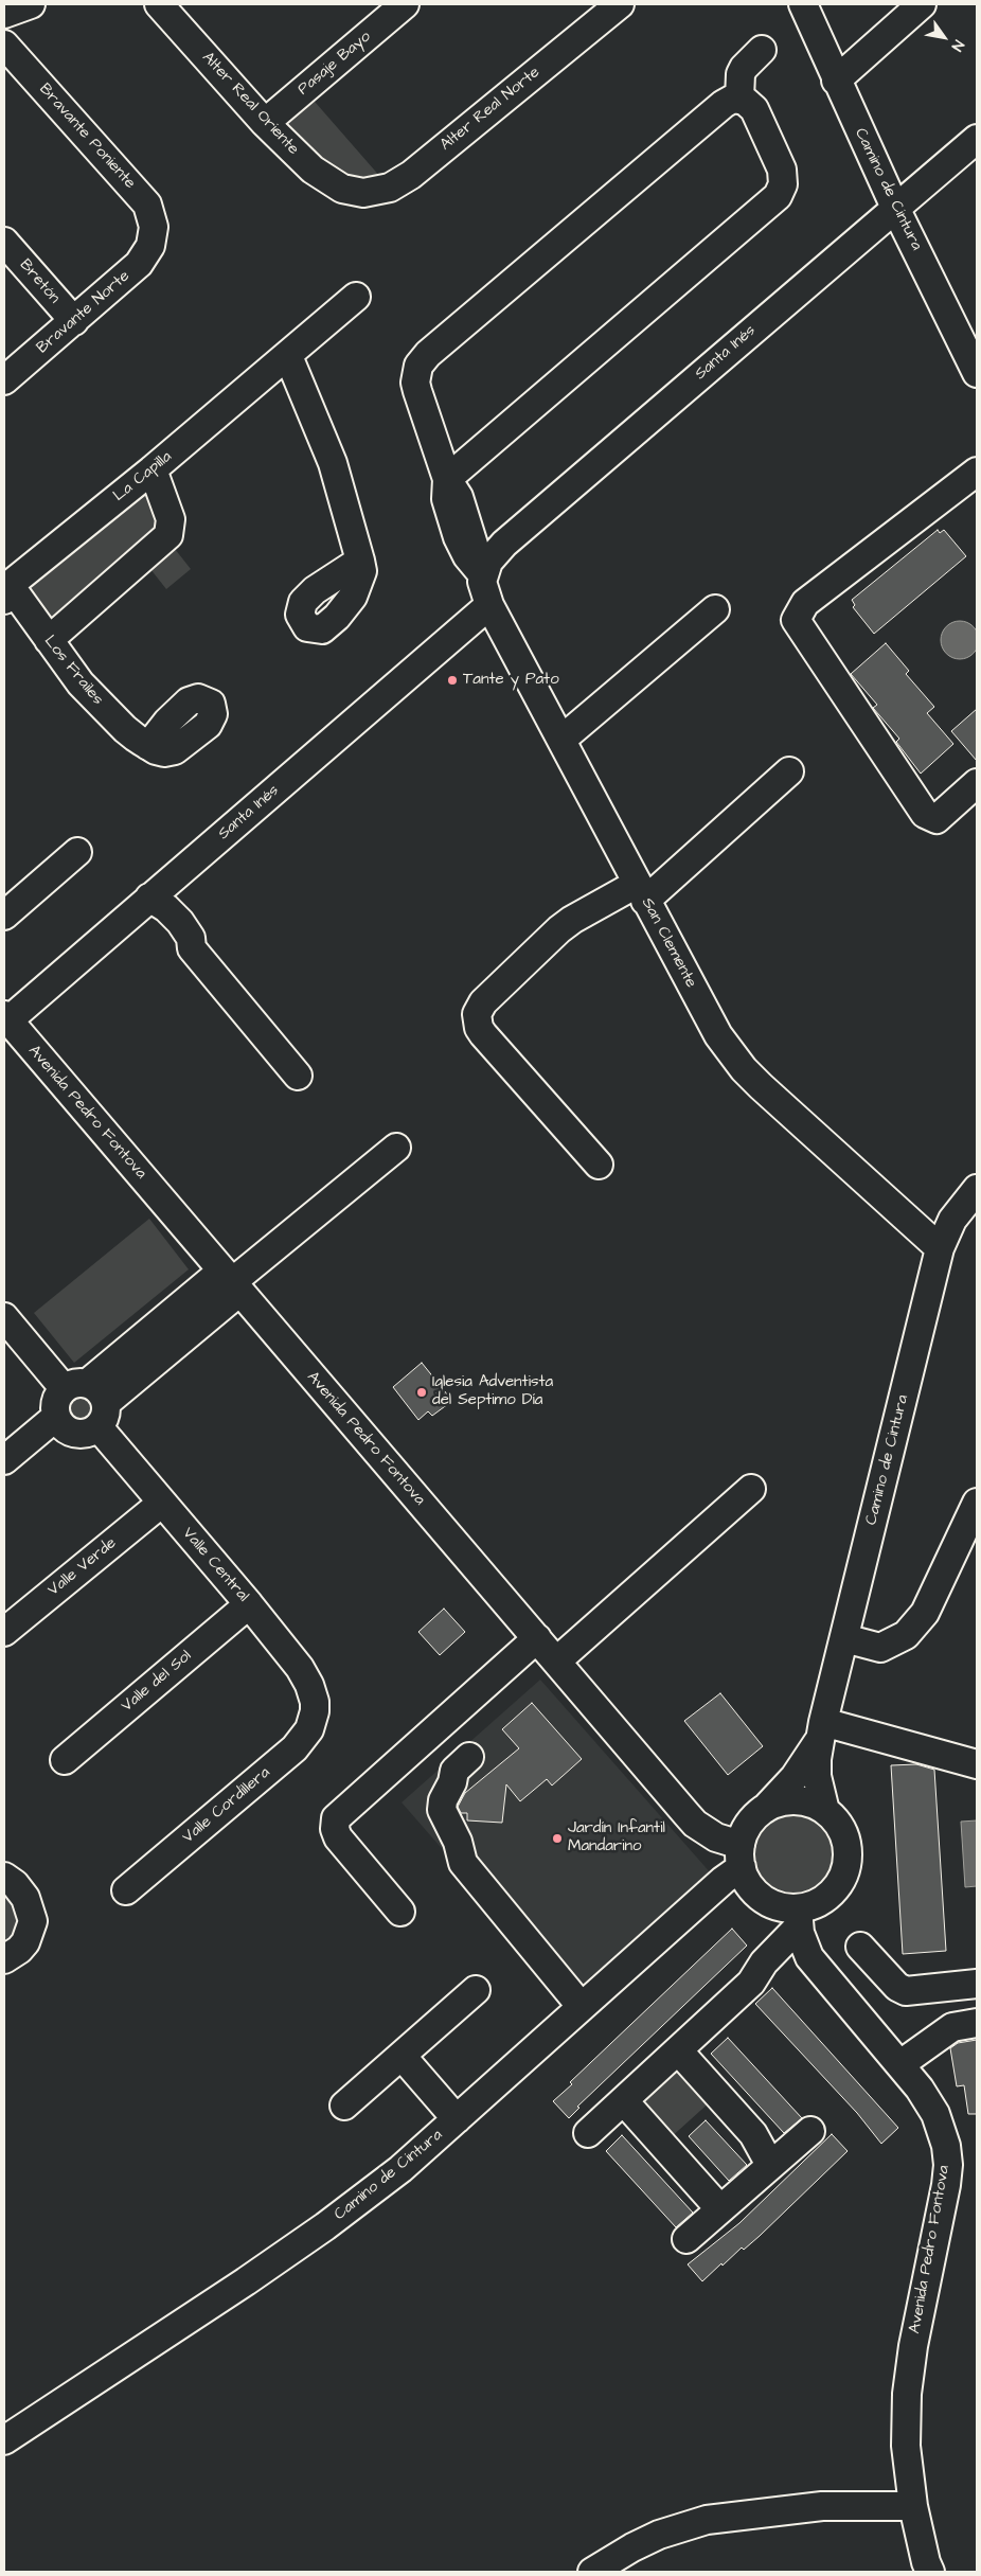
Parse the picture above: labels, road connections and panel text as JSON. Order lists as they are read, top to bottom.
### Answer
{
  "streets": {
    "street": [
      "Pasaje Bayo",
      "Alter Real Oriente",
      "Alter Real Norte",
      "Bravante Poniente",
      "Camino de Cintura",
      "Bretón",
      "Bravante Norte",
      "Santa Inés",
      "La Capilla",
      "Los Frailes",
      "San Clemente",
      "Avenida Pedro Fontova",
      "Valle Central",
      "Valle Verde",
      "Valle del Sol",
      "Valle Cordillera"
    ]
  },
  "crossings": [
    ["Pasaje Bayo", "Alter Real Oriente"],
    ["Alter Real Oriente", "Alter Real Norte"],
    ["Bravante Poniente", "Bravante Norte"],
    ["Camino de Cintura", "Santa Inés"],
    ["Camino de Cintura", "San Clemente"],
    ["Camino de Cintura", "Avenida Pedro Fontova"],
    ["Bretón", "Bravante Norte"],
    ["Santa Inés", "San Clemente"],
    ["Santa Inés", "Avenida Pedro Fontova"],
    ["La Capilla", "Los Frailes"],
    ["Valle Central", "Valle Verde"],
    ["Valle Central", "Valle del Sol"],
    ["Valle Central", "Valle Cordillera"]
  ],
  "places": ["Tante y Pato", "Iglesia Adventista del Septimo Día", "Jardín Infantil Mandarino"],
  "north": "bottom right"
}
